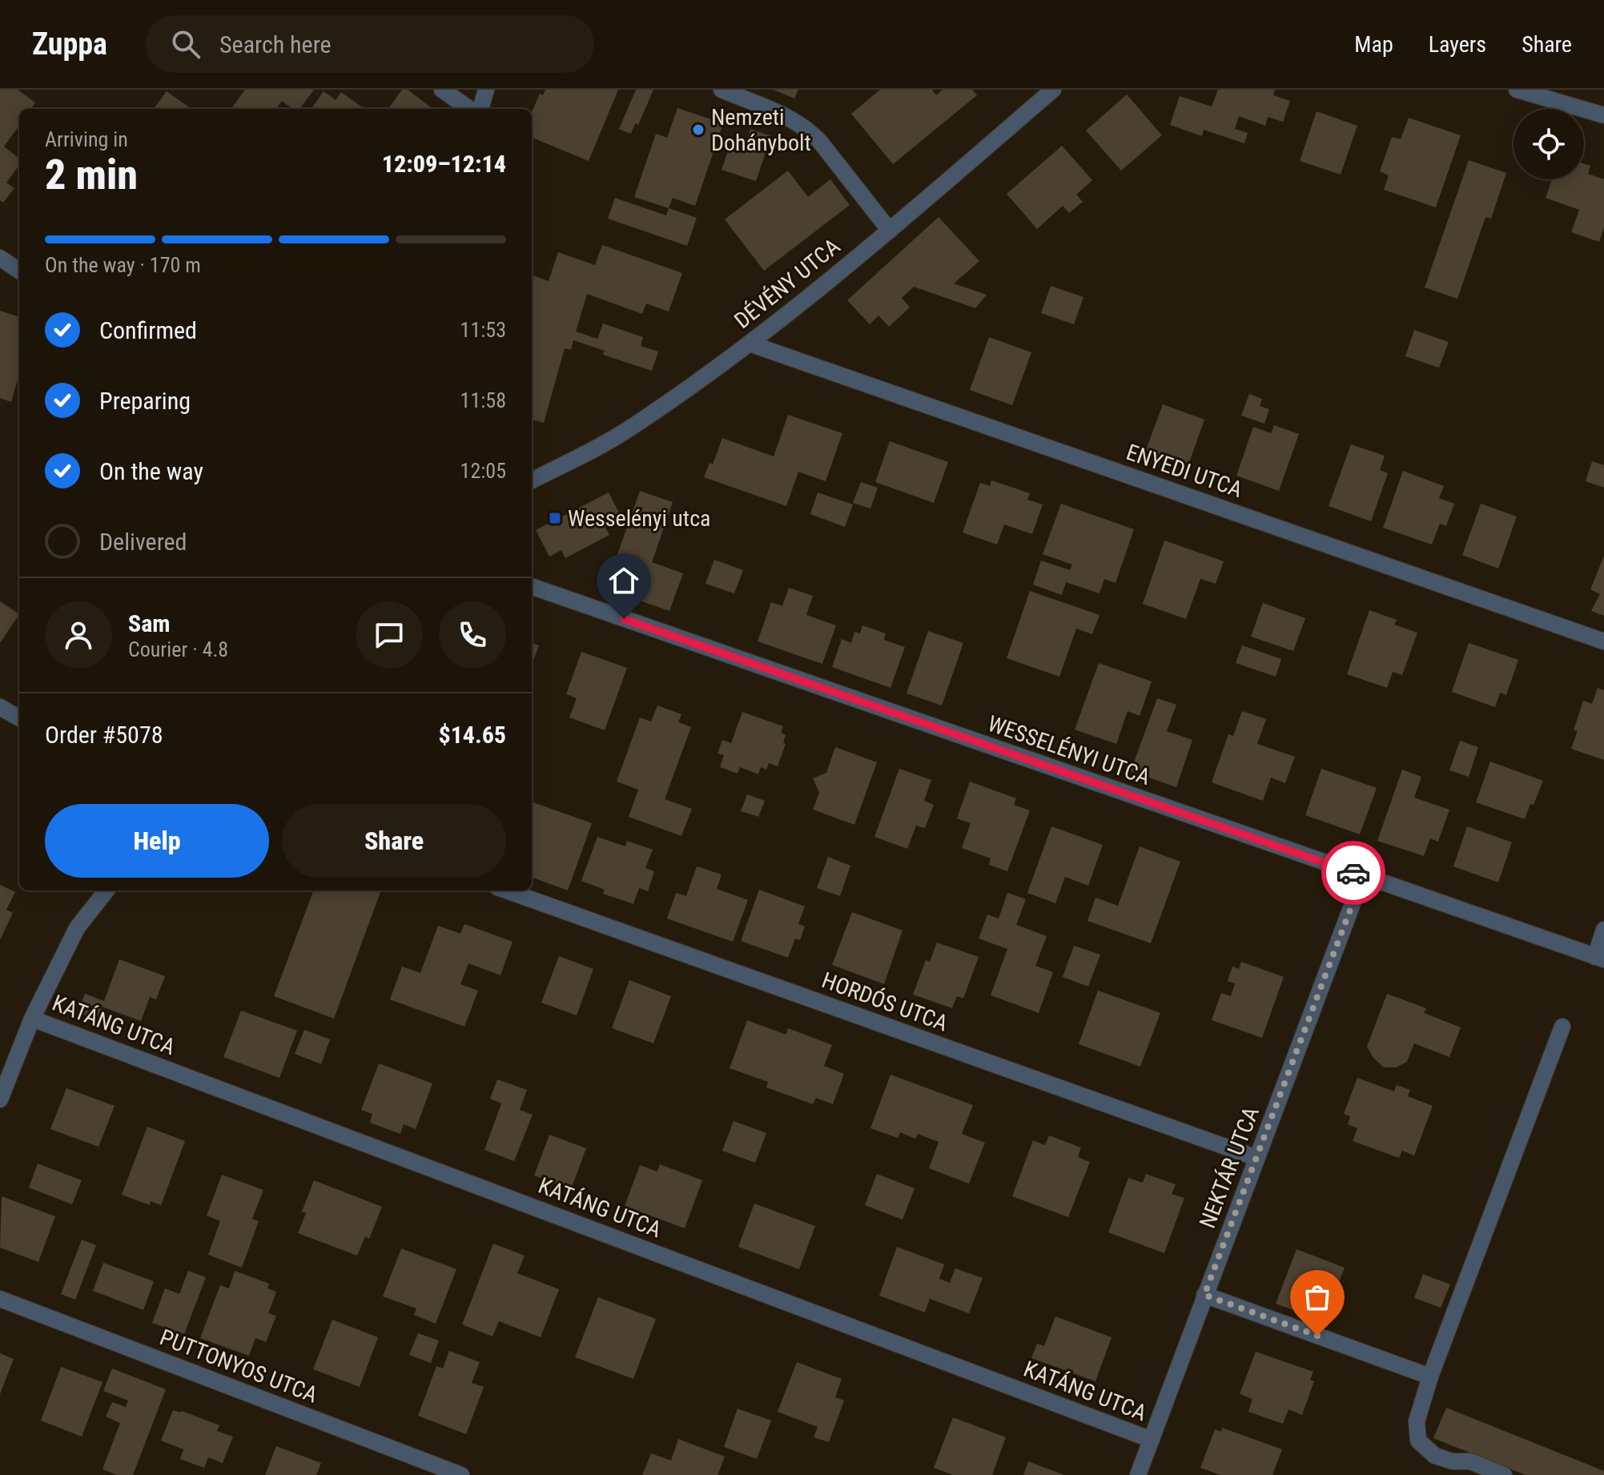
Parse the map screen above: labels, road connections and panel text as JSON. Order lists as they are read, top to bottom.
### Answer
{
  "streets": {
    "street": [
      "DÉVÉNY UTCA",
      "ENYEDI UTCA",
      "WESSELÉNYI UTCA",
      "HORDÓS UTCA",
      "KATÁNG UTCA",
      "NEKTÁR UTCA",
      "PUTTONYOS UTCA"
    ]
  },
  "crossings": [
    ["DÉVÉNY UTCA", "ENYEDI UTCA"],
    ["WESSELÉNYI UTCA", "NEKTÁR UTCA"],
    ["HORDÓS UTCA", "NEKTÁR UTCA"],
    ["KATÁNG UTCA", "NEKTÁR UTCA"]
  ],
  "places": {
    "other": ["Nemzeti Dohánybolt"],
    "transit": ["Wesselényi utca"]
  },
  "page": {
    "header": "Zuppa",
    "search": "Search here",
    "nav": ["Map", "Layers", "Share"],
    "heading": ["2 min", "Arriving in", "12:09–12:14"],
    "panel": [
      "Sam",
      "Courier · 4.8",
      "Order #5078",
      "$14.65"
    ],
    "bar": "On the way · 170 m",
    "list": [
      ["Confirmed", "11:53"],
      ["Preparing", "11:58"],
      ["On the way", "12:05"],
      "Delivered"
    ],
    "buttons": ["Help", "Share"]
  }
}
